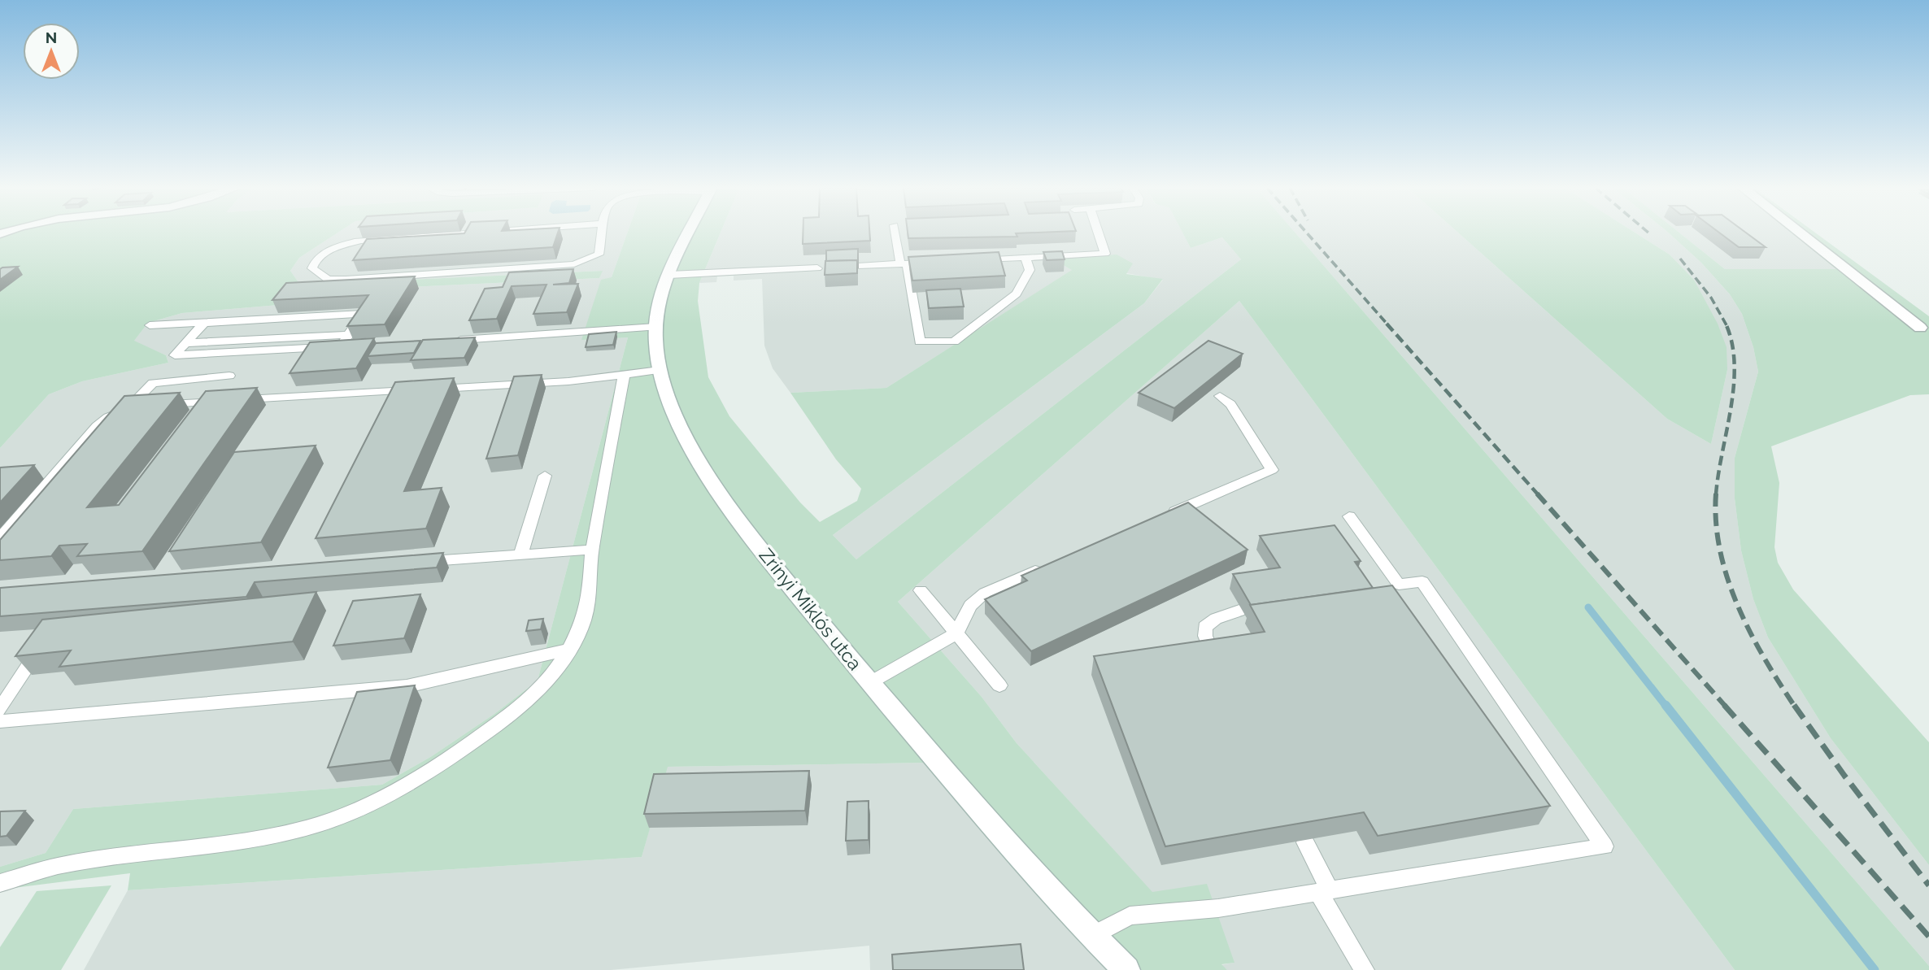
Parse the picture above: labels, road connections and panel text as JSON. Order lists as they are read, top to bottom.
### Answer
{
  "streets": {
    "main road": ["Zrínyi Miklós utca"]
  },
  "north": "top"
}
